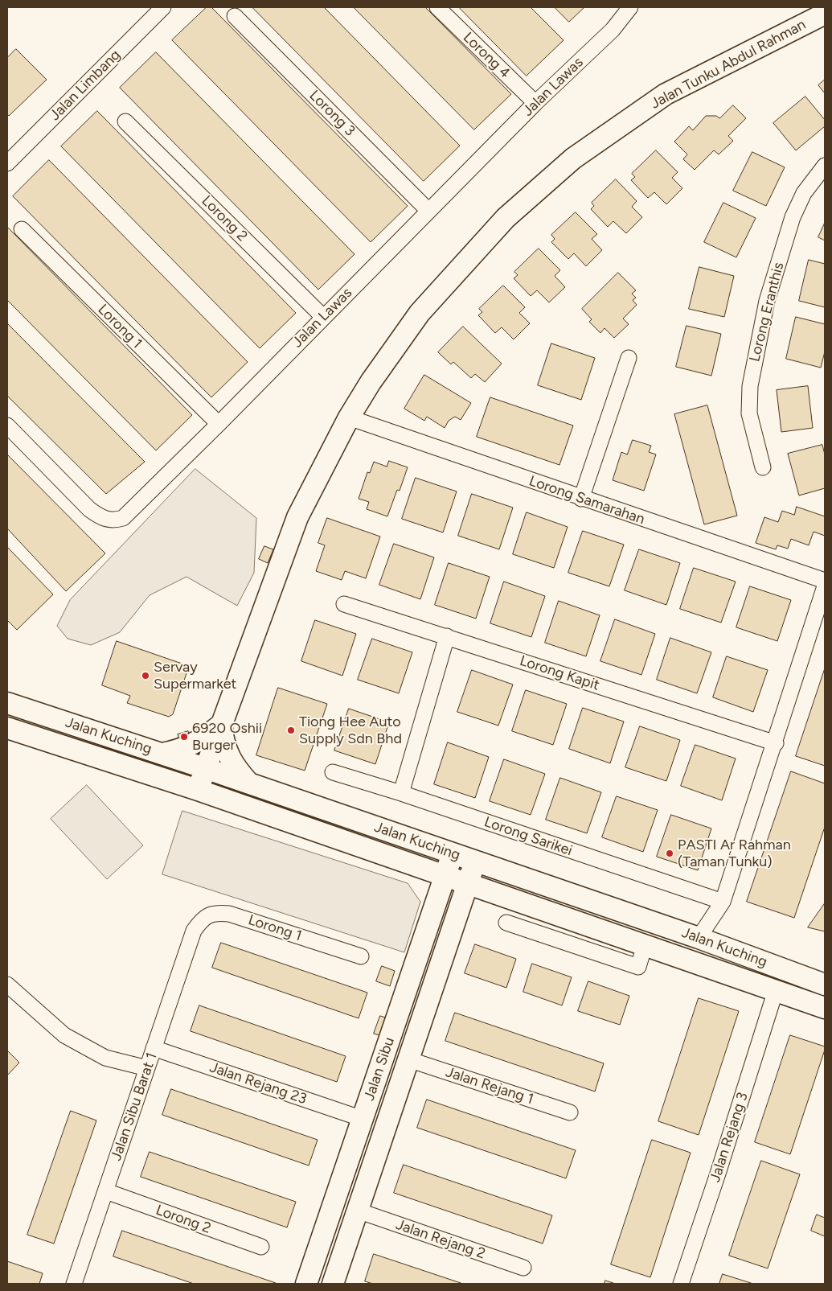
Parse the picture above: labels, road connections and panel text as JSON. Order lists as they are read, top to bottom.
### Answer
{
  "streets": {
    "street": [
      "Lorong 4",
      "Jalan Tunku Abdul Rahman",
      "Jalan Limbang",
      "Jalan Lawas",
      "Lorong 3",
      "Lorong 2",
      "Lorong Eranthis",
      "Lorong 1",
      "Lorong Samarahan",
      "Lorong Kapit",
      "Jalan Kuching",
      "Lorong Sarikei",
      "Jalan Sibu",
      "Jalan Rejang 23",
      "Jalan Rejang 1",
      "Jalan Sibu Barat 1",
      "Jalan Rejang 3",
      "Jalan Rejang 2"
    ]
  },
  "crossings": [
    ["Lorong 4", "Jalan Lawas"],
    ["Jalan Tunku Abdul Rahman", "Lorong Samarahan"],
    ["Jalan Tunku Abdul Rahman", "Jalan Kuching"],
    ["Jalan Lawas", "Lorong 3"],
    ["Jalan Lawas", "Lorong 2"],
    ["Jalan Lawas", "Lorong 1"],
    ["Lorong 2", "Jalan Sibu Barat 1"],
    ["Lorong 1", "Jalan Sibu Barat 1"],
    ["Jalan Kuching", "Jalan Sibu"],
    ["Jalan Kuching", "Jalan Rejang 3"],
    ["Jalan Sibu", "Jalan Rejang 23"],
    ["Jalan Sibu", "Jalan Rejang 1"],
    ["Jalan Sibu", "Jalan Rejang 2"],
    ["Jalan Rejang 23", "Jalan Sibu Barat 1"]
  ],
  "places": [
    "Servay Supermarket",
    "Tiong Hee Auto Supply Sdn Bhd",
    "6920 Oshii Burger",
    "PASTI Ar Rahman (Taman Tunku)"
  ]
}
